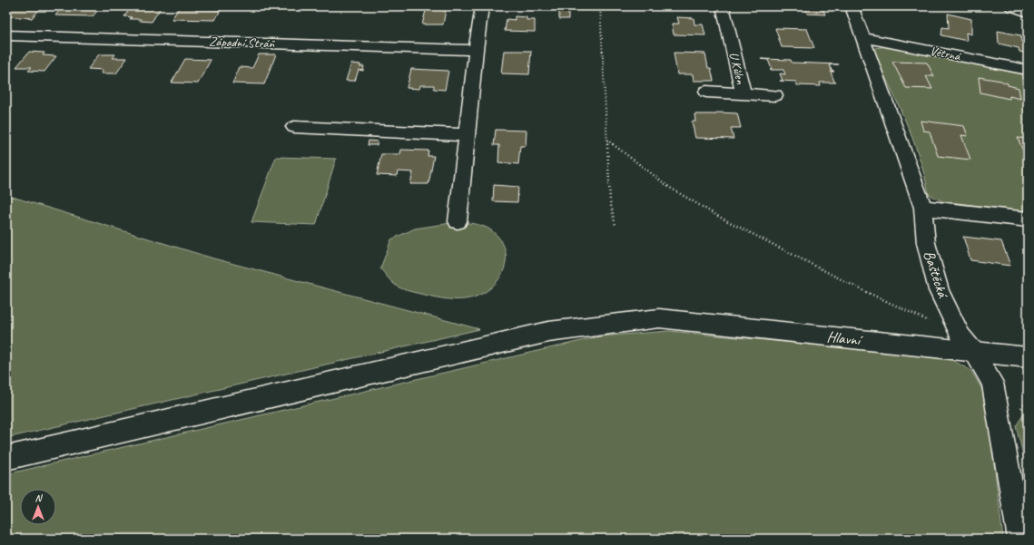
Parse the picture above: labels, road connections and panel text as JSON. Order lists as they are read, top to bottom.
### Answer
{
  "streets": {
    "street": [
      "Západní Stráň",
      "Větrná",
      "U Kůlen",
      "Baštěcká",
      "Hlavní"
    ]
  },
  "crossings": [
    ["Větrná", "Baštěcká"],
    ["Baštěcká", "Hlavní"]
  ],
  "north": "top"
}
